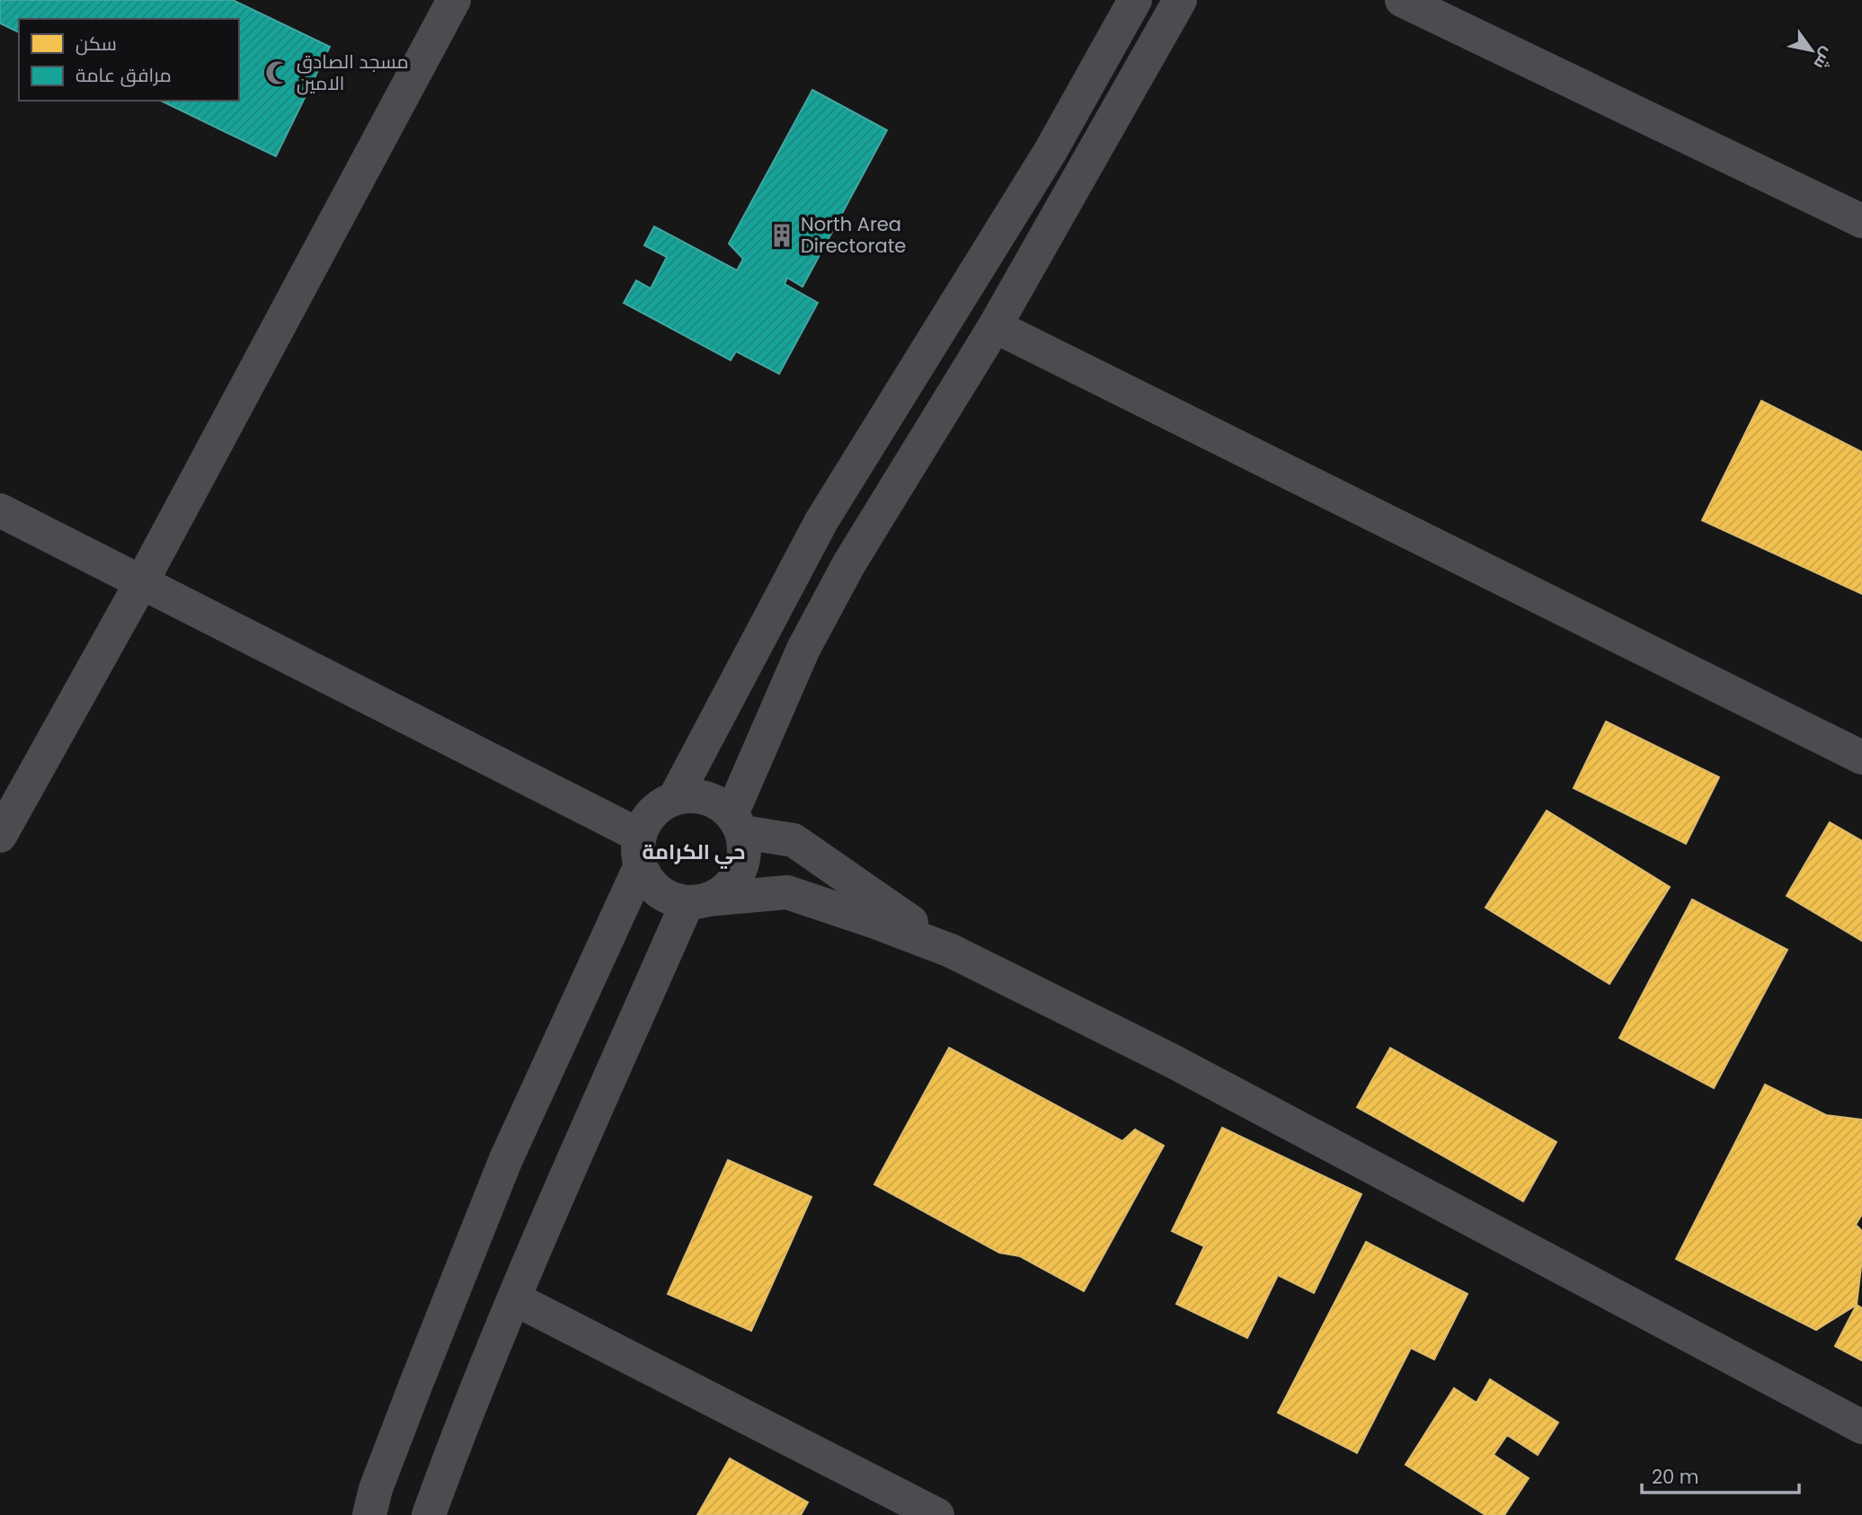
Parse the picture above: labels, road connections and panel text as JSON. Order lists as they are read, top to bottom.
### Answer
{
  "districts": ["حي الكرامة"],
  "places": {
    "mosque": ["مسجد الصادق الامين"],
    "building": ["North Area Directorate"]
  },
  "legend": ["سكن", "مرافق عامة"],
  "scale_bar": "20 m",
  "north": "bottom right"
}
